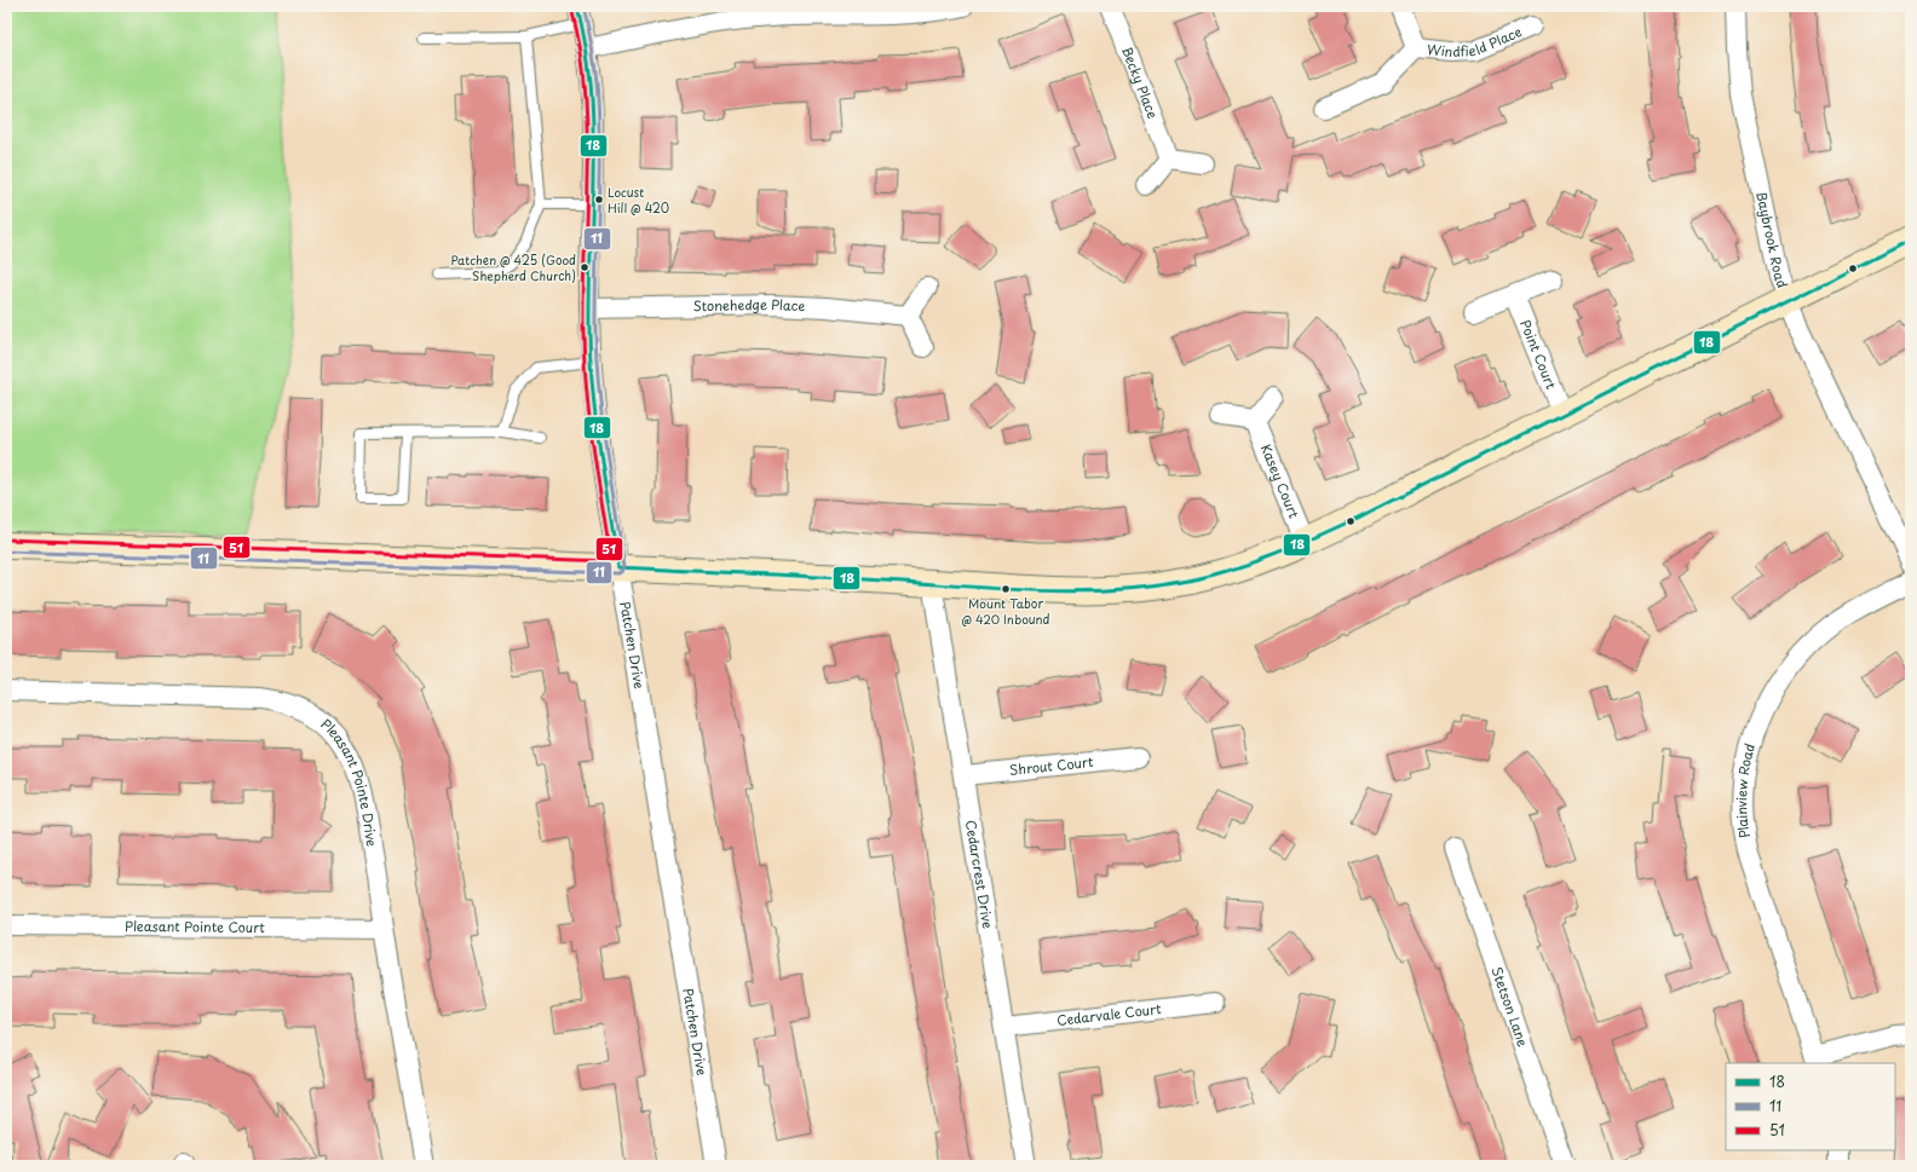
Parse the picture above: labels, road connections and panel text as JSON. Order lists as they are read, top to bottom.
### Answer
{
  "streets": {
    "street": [
      "Windfield Place",
      "Becky Place",
      "Baybrook Road",
      "Stonehedge Place",
      "Point Court",
      "Kasey Court",
      "Patchen Drive",
      "Shrout Court",
      "Pleasant Pointe Drive",
      "Plainview Road",
      "Cedarcrest Drive",
      "Pleasant Pointe Court",
      "Stetson Lane",
      "Cedarvale Court"
    ]
  },
  "crossings": [
    ["Stonehedge Place", "Patchen Drive"],
    ["Shrout Court", "Cedarcrest Drive"],
    ["Pleasant Pointe Drive", "Pleasant Pointe Court"],
    ["Cedarcrest Drive", "Cedarvale Court"]
  ],
  "places": ["Locust Hill @ 420", "Patchen @ 425 (Good Shepherd Church)", "Mount Tabor @ 420 Inbound"],
  "lines": ["transit line 18", "transit line 11", "transit line 51"],
  "legend": ["18", "11", "51"]
}
